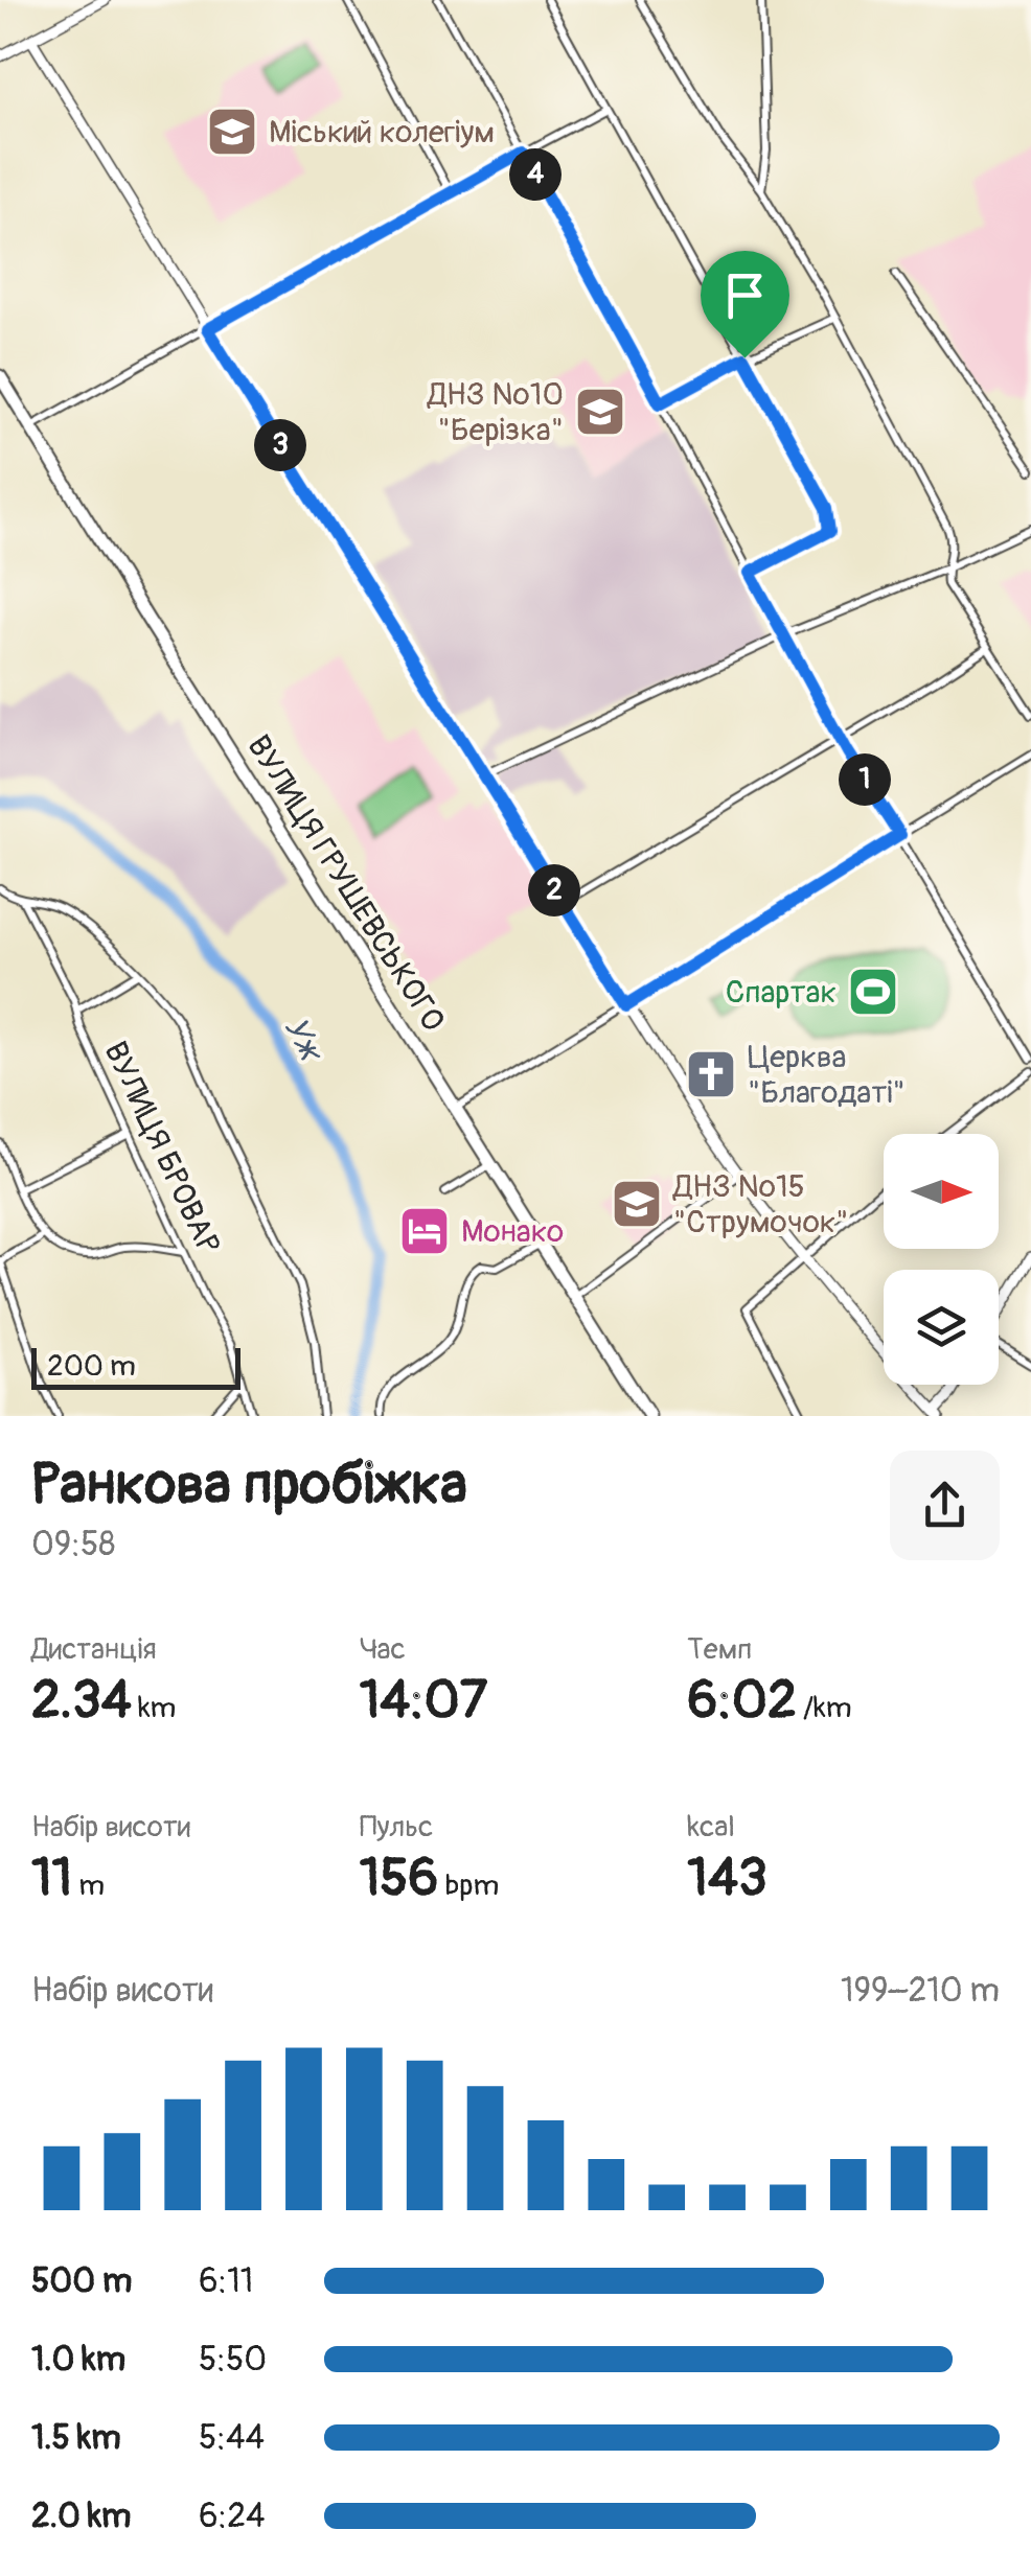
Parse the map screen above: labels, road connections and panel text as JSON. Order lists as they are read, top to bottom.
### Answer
{
  "streets": {
    "highway": ["ВУЛИЦЯ ГРУШЕВСЬКОГО"],
    "street": ["ВУЛИЦЯ БРОВАР"]
  },
  "water": ["Уж"],
  "places": {
    "school or university": ["Міський колегіум", "ДНЗ №10 \"Берізка\"", "ДНЗ №15 \"Струмочок\""],
    "sports": ["Спартак"],
    "church": ["Церква \"Благодаті\""],
    "hotel": ["Монако"]
  },
  "scale_bar": "200 m",
  "north": "right",
  "page": {
    "pins": [
      "4",
      "3",
      "1",
      "2"
    ],
    "scale": "200 m",
    "heading": ["Ранкова пробіжка", "09:58"],
    "stats": [
      ["Дистанція", "2.34 km"],
      ["Час", "14:07"],
      ["Темп", "6:02 /km"],
      ["Набір висоти", "11 m"],
      ["Пульс", "156 bpm"],
      ["kcal", "143"]
    ],
    "chart": ["Набір висоти", "199–210 m"],
    "list": [
      {
        "name": "500 m",
        "note": "6:11"
      },
      {
        "name": "1.0 km",
        "note": "5:50"
      },
      {
        "name": "1.5 km",
        "note": "5:44"
      },
      {
        "name": "2.0 km",
        "note": "6:24"
      }
    ]
  }
}
